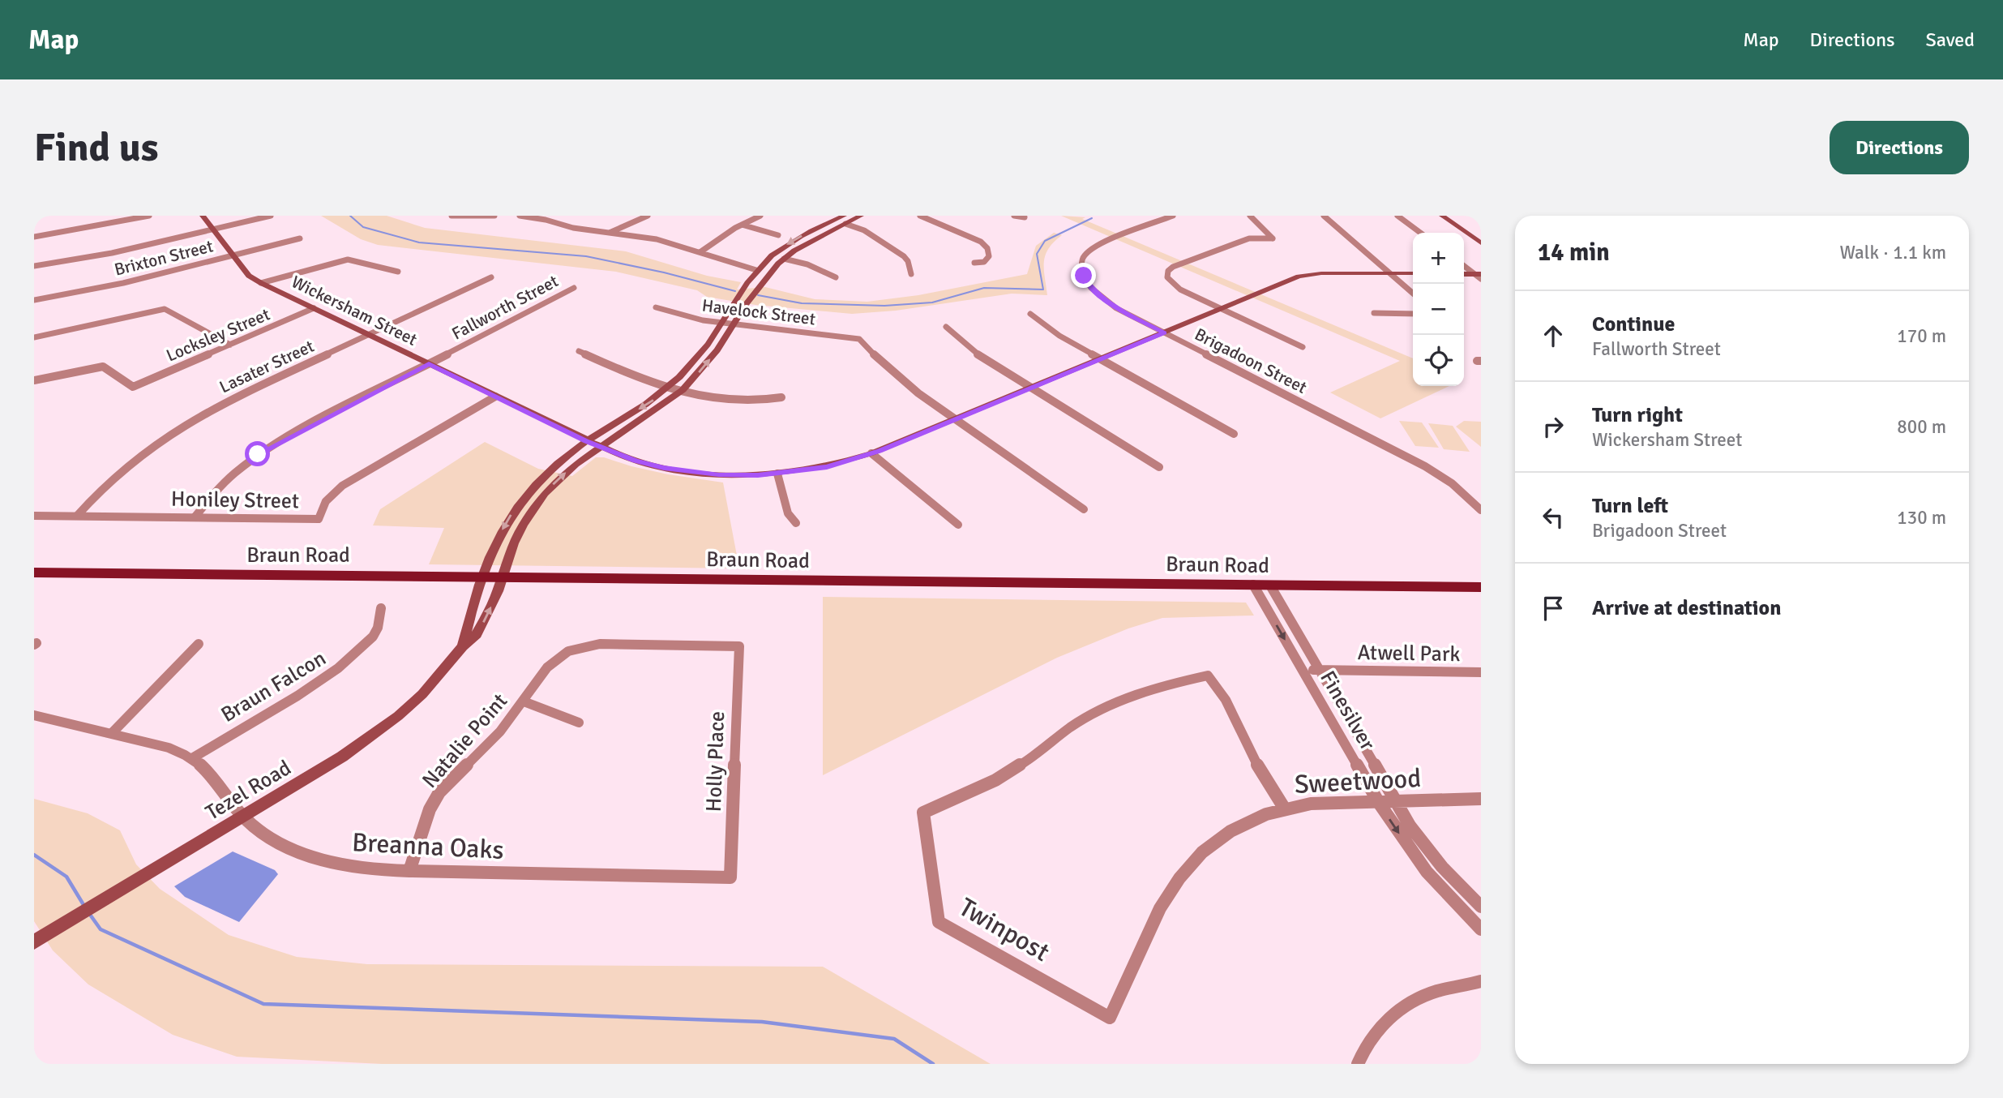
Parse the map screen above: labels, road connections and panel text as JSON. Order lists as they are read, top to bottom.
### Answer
{
  "streets": {
    "main road": ["Wickersham Street", "Braun Road", "Tezel Road"],
    "street": [
      "Brixton Street",
      "Fallworth Street",
      "Havelock Street",
      "Locksley Street",
      "Brigadoon Street",
      "Lasater Street",
      "Honiley Street",
      "Atwell Park",
      "Braun Falcon",
      "Finesilver",
      "Natalie Point",
      "Holly Place",
      "Sweetwood",
      "Breanna Oaks",
      "Twinpost"
    ]
  },
  "crossings": [
    ["Brixton Street", "Wickersham Street"],
    ["Fallworth Street", "Wickersham Street"],
    ["Fallworth Street", "Honiley Street"],
    ["Wickersham Street", "Havelock Street"],
    ["Wickersham Street", "Locksley Street"],
    ["Wickersham Street", "Brigadoon Street"],
    ["Wickersham Street", "Lasater Street"],
    ["Wickersham Street", "Honiley Street"],
    ["Wickersham Street", "Tezel Road"],
    ["Havelock Street", "Tezel Road"],
    ["Lasater Street", "Honiley Street"],
    ["Braun Road", "Finesilver"],
    ["Braun Road", "Tezel Road"],
    ["Atwell Park", "Finesilver"],
    ["Braun Falcon", "Breanna Oaks"],
    ["Finesilver", "Sweetwood"],
    ["Natalie Point", "Holly Place"],
    ["Natalie Point", "Breanna Oaks"],
    ["Holly Place", "Breanna Oaks"],
    ["Sweetwood", "Twinpost"],
    ["Tezel Road", "Breanna Oaks"]
  ],
  "page": {
    "header": "Map",
    "nav": ["Map", "Directions", "Saved"],
    "buttons": "Directions",
    "title": "Find us",
    "heading": ["14 min", "Walk · 1.1 km"],
    "map_buttons": ["+", "−"],
    "list": [
      ["Continue", "Fallworth Street", "170 m"],
      ["Turn right", "Wickersham Street", "800 m"],
      ["Turn left", "Brigadoon Street", "130 m"],
      "Arrive at destination"
    ]
  }
}
